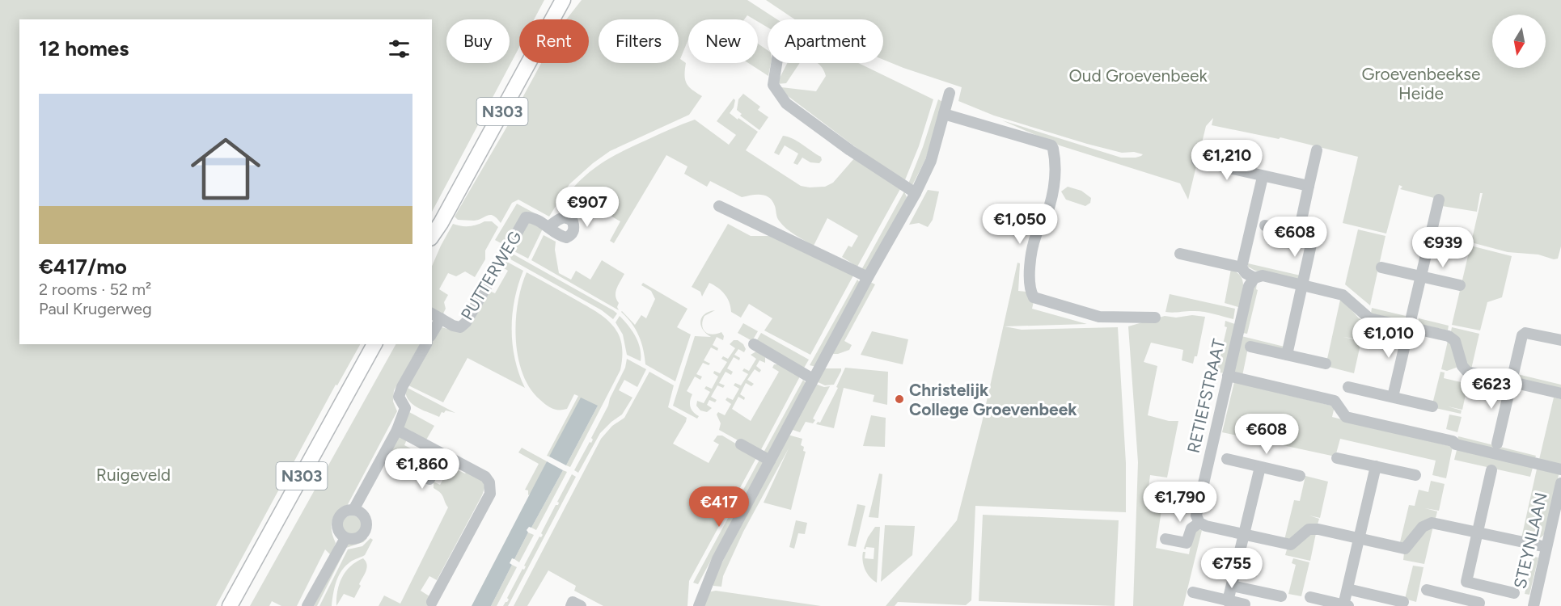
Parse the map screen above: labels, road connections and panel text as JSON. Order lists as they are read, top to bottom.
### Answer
{
  "streets": {
    "main road": ["N303"],
    "street": ["PUTTERWEG", "RETIEFSTRAAT", "STEYNLAAN"]
  },
  "parks": ["Groevenbeekse Heide", "Oud Groevenbeek", "Ruigeveld"],
  "places": ["Christelijk College Groevenbeek"],
  "north": "bottom",
  "page": {
    "chip": [
      "Buy",
      "Rent",
      "Filters",
      "New",
      "Apartment"
    ],
    "heading": "12 homes",
    "list": [
      {
        "name": "€417/mo",
        "note": "2 rooms · 52 m² · Paul Krugerweg"
      }
    ],
    "price": [
      "€1,210",
      "€907",
      "€1,050",
      "€608",
      "€939",
      "€1,010",
      "€623",
      "€608",
      "€1,860",
      "€1,790",
      "€417",
      "€755"
    ]
  }
}
